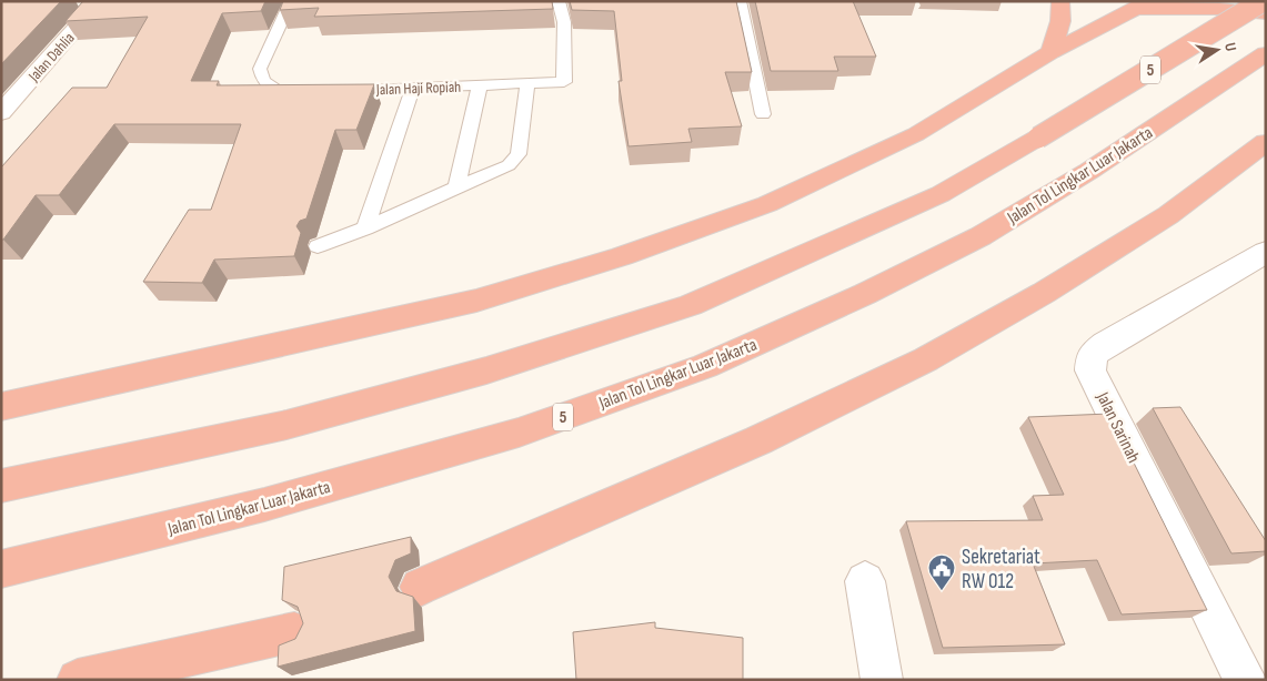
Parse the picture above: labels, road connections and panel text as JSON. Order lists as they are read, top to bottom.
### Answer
{
  "streets": {
    "highway": ["5", "Jalan Tol Lingkar Luar Jakarta"],
    "street": ["Jalan Dahlia", "Jalan Sarinah"],
    "lane": ["Jalan Haji Ropiah"]
  },
  "places": {
    "public building": ["Sekretariat RW 012"]
  },
  "north": "right"
}
